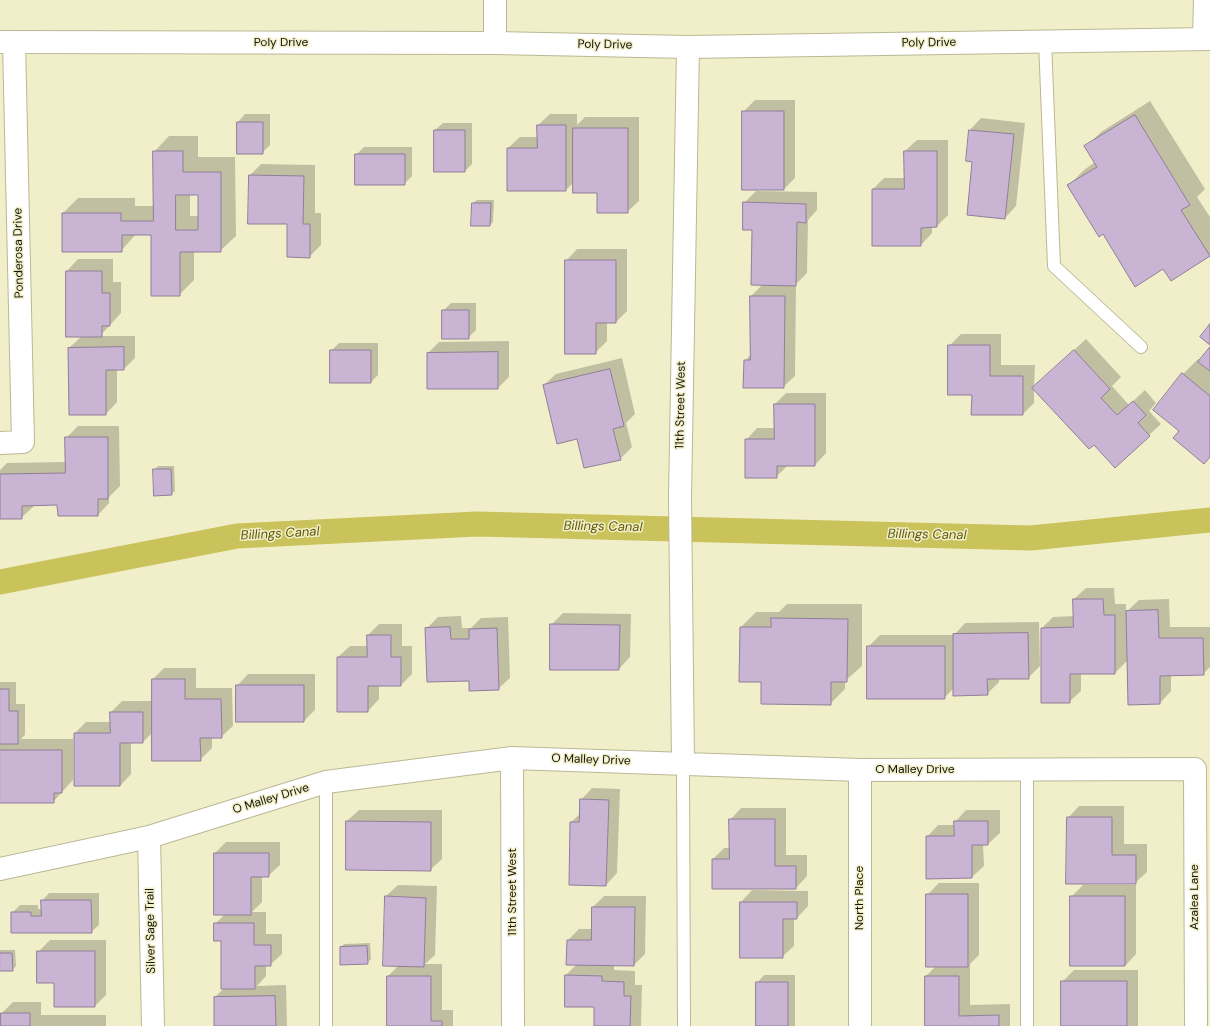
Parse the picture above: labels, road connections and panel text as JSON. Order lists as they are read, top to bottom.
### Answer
{
  "streets": {
    "street": [
      "Poly Drive",
      "Ponderosa Drive",
      "11th Street West",
      "O Malley Drive",
      "Azalea Lane",
      "North Place",
      "Silver Sage Trail"
    ]
  },
  "crossings": [
    ["Poly Drive", "Ponderosa Drive"],
    ["Poly Drive", "11th Street West"],
    ["11th Street West", "O Malley Drive"],
    ["O Malley Drive", "Azalea Lane"],
    ["O Malley Drive", "North Place"],
    ["O Malley Drive", "Silver Sage Trail"]
  ],
  "water": ["Billings Canal"]
}
